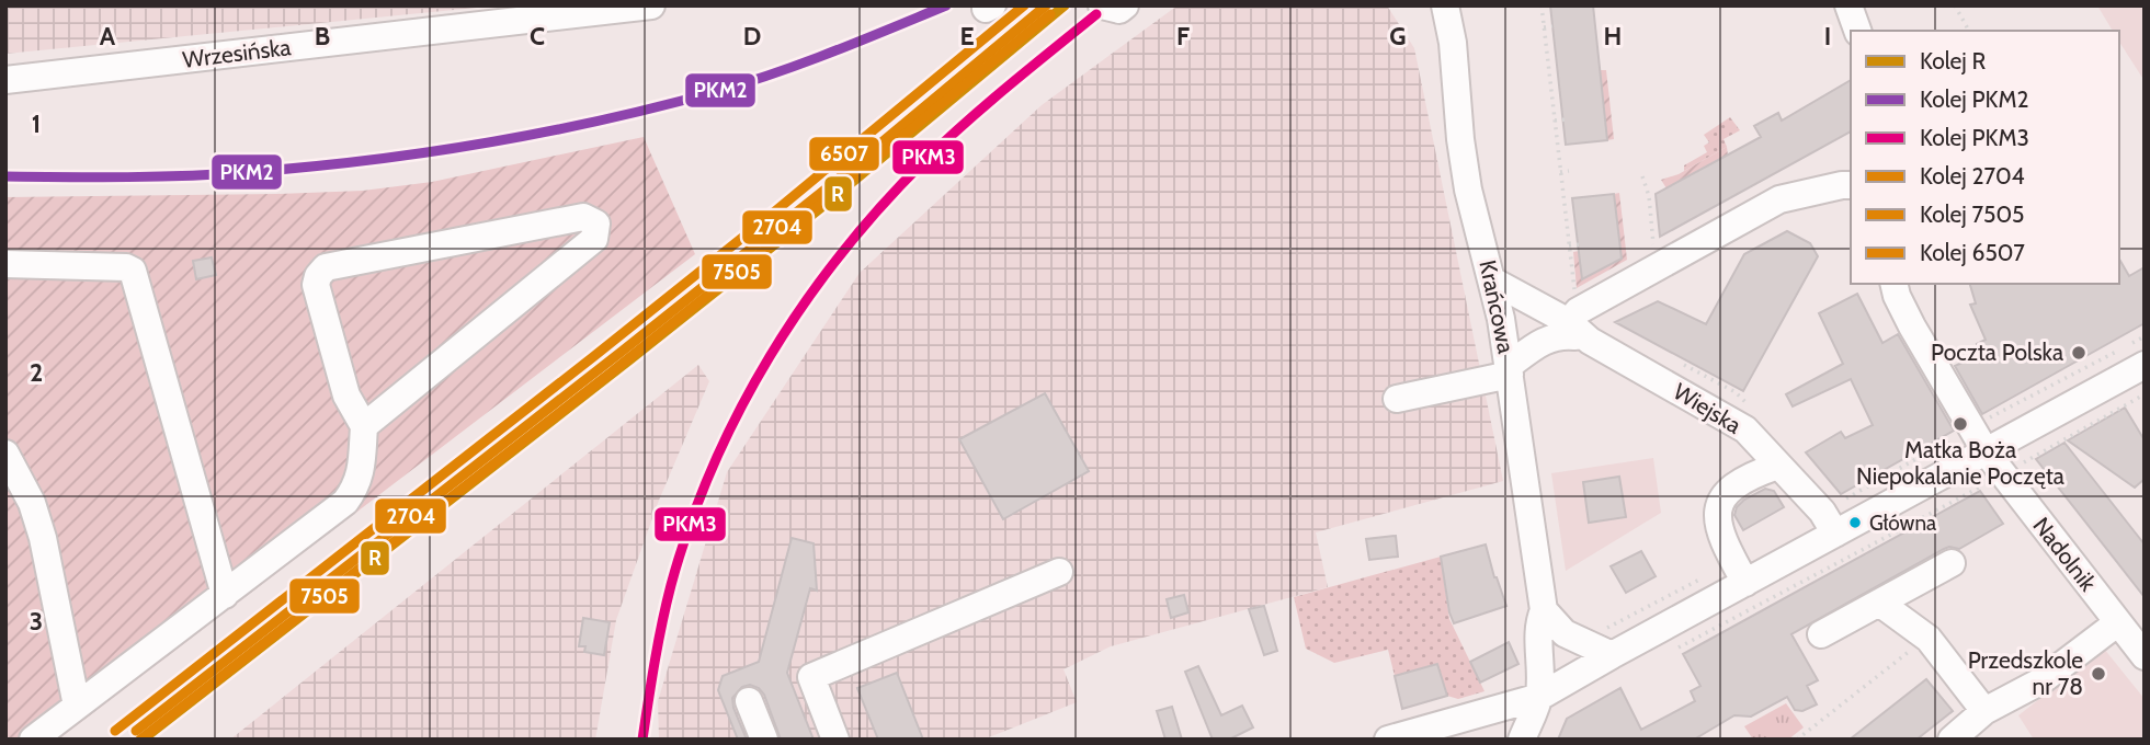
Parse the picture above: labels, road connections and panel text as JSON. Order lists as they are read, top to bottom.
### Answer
{
  "streets": {
    "street": [
      "Wrzesińska",
      "Krańcowa",
      "Wiejska",
      "Nadolnik"
    ]
  },
  "crossings": [
    ["Krańcowa", "Wiejska"]
  ],
  "places": [
    "Poczta Polska",
    "Matka Boża Niepokalanie Poczęta",
    "Główna",
    "Przedszkole nr 78"
  ],
  "lines": [
    "rail line R",
    "rail line PKM2",
    "rail line 2704",
    "rail line 6507",
    "rail line PKM3",
    "rail line 7505"
  ],
  "legend": [
    "Kolej R",
    "Kolej PKM2",
    "Kolej PKM3",
    "Kolej 2704",
    "Kolej 7505",
    "Kolej 6507"
  ],
  "grid": {
    "columns": [
      "A",
      "B",
      "C",
      "D",
      "E",
      "F",
      "G",
      "H",
      "I"
    ],
    "rows": ["1", "2", "3"]
  }
}
